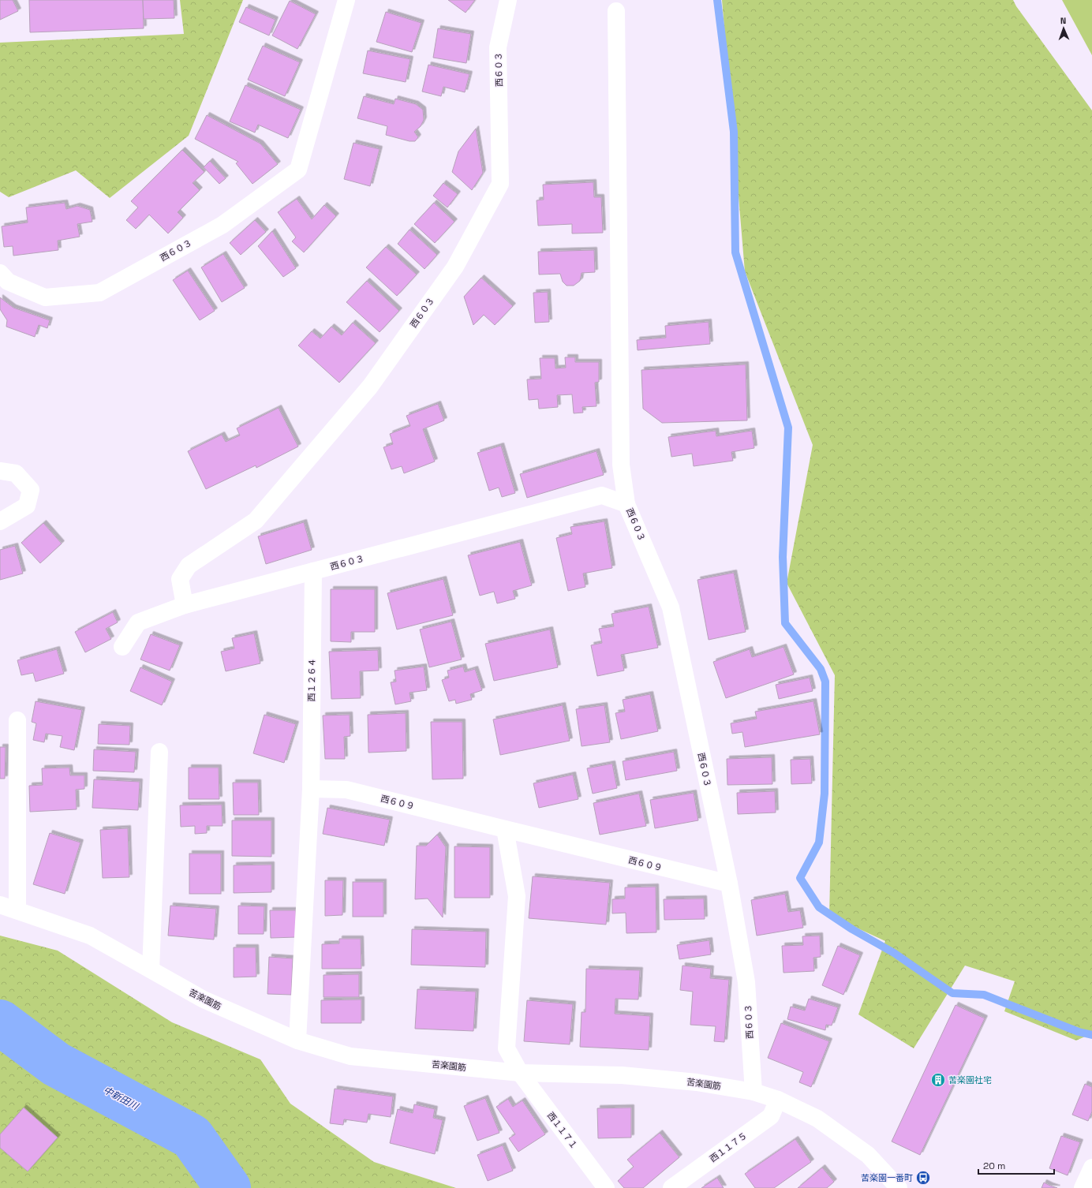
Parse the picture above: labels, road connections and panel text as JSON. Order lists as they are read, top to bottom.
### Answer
{
  "streets": {
    "street": [
      "西６０３",
      "西１２６４",
      "西６０９",
      "苦楽園筋",
      "西１１７１",
      "西１１７５"
    ]
  },
  "crossings": [
    ["西６０３", "西１２６４"],
    ["西６０３", "西６０９"],
    ["西６０３", "苦楽園筋"],
    ["西１２６４", "西６０９"],
    ["西６０９", "西１１７１"],
    ["苦楽園筋", "西１１７１"],
    ["苦楽園筋", "西１１７５"]
  ],
  "water": ["中新田川"],
  "places": {
    "building": ["苦楽園社宅"],
    "bus stop": ["苦楽園一番町"]
  },
  "scale_bar": "20 m",
  "north": "top"
}
